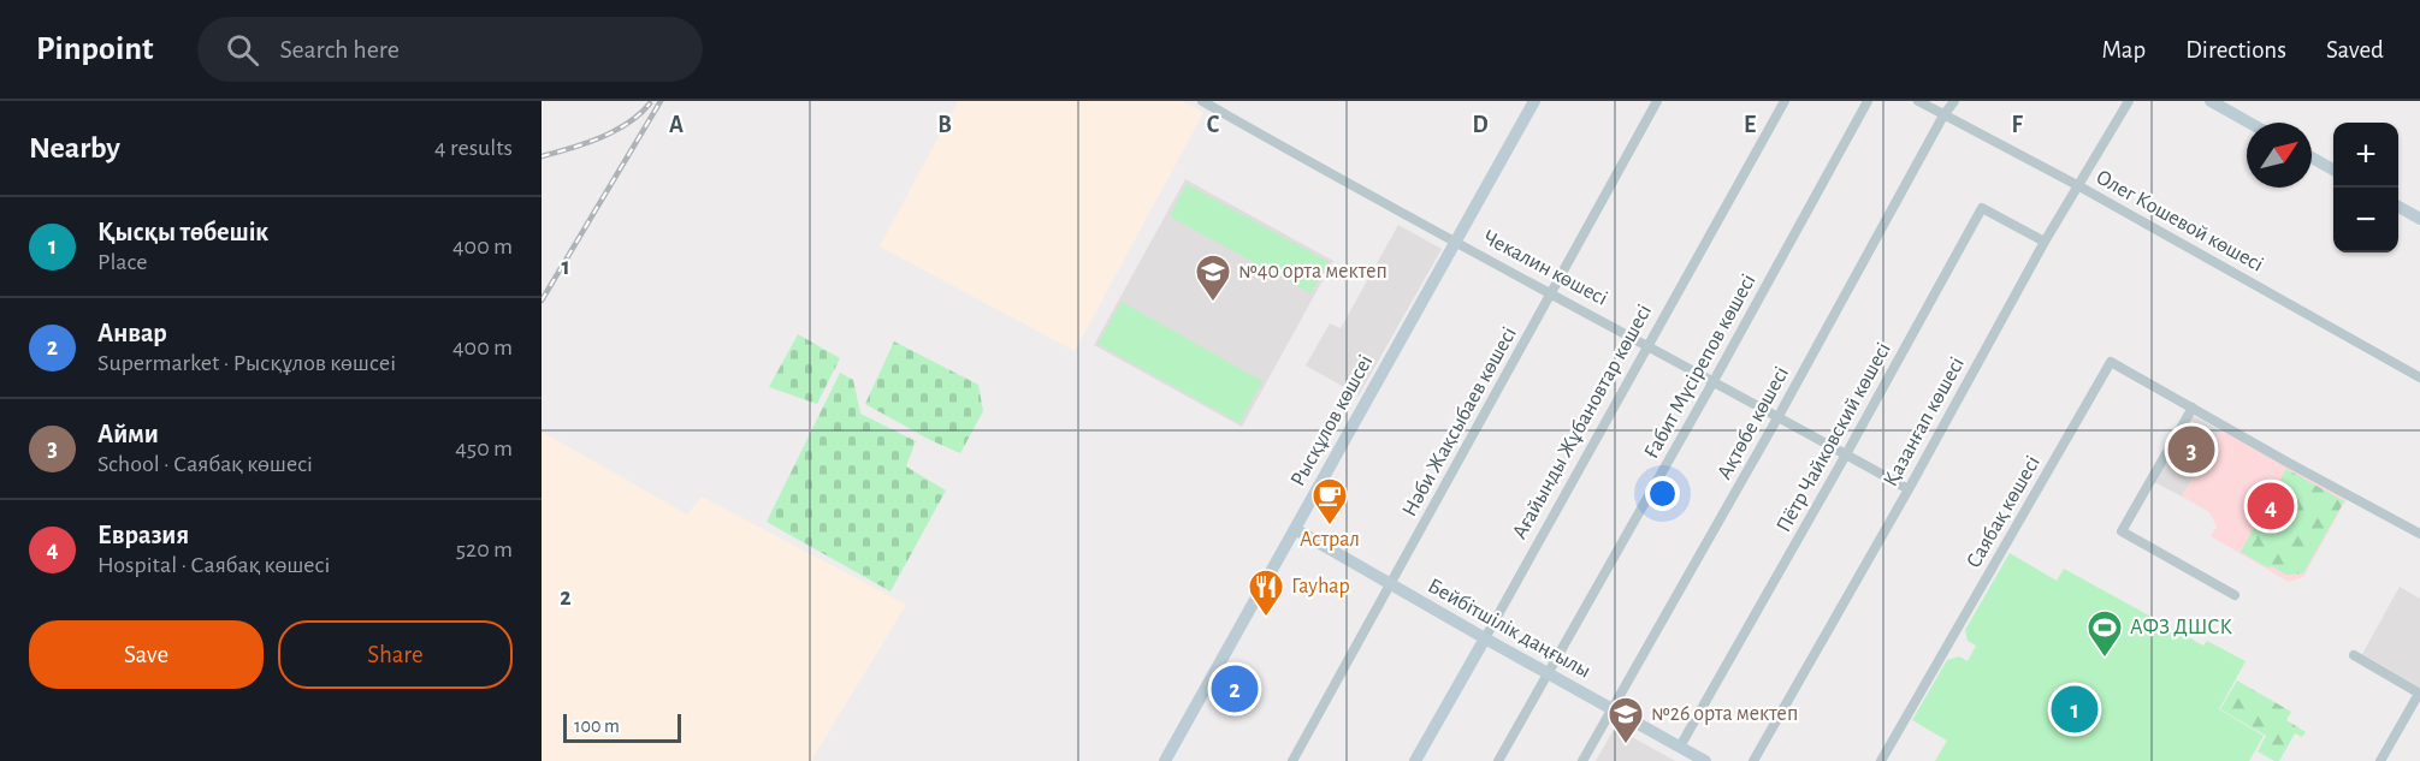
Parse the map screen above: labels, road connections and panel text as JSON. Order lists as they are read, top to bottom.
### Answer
{
  "streets": {
    "street": [
      "Олег Кошевой көшесі",
      "Чекалин көшесі",
      "Ғабит Мүсірепов көшесі",
      "Рысқұлов көшсеі",
      "Нәби Жақсыбаев көшесі",
      "Ағайынды Жұбановтар көшесі",
      "Қазанғап көшесі",
      "Ақтөбе көшесі",
      "Пётр Чайковский көшесі",
      "Саябақ көшесі",
      "Бейбітшілік даңғылы"
    ]
  },
  "crossings": [
    ["Олег Кошевой көшесі", "Қазанғап көшесі"],
    ["Олег Кошевой көшесі", "Ақтөбе көшесі"],
    ["Чекалин көшесі", "Ғабит Мүсірепов көшесі"],
    ["Чекалин көшесі", "Рысқұлов көшсеі"],
    ["Чекалин көшесі", "Нәби Жақсыбаев көшесі"],
    ["Чекалин көшесі", "Ағайынды Жұбановтар көшесі"],
    ["Чекалин көшесі", "Қазанғап көшесі"],
    ["Чекалин көшесі", "Ақтөбе көшесі"],
    ["Чекалин көшесі", "Пётр Чайковский көшесі"],
    ["Ғабит Мүсірепов көшесі", "Бейбітшілік даңғылы"],
    ["Рысқұлов көшсеі", "Бейбітшілік даңғылы"],
    ["Нәби Жақсыбаев көшесі", "Бейбітшілік даңғылы"],
    ["Ағайынды Жұбановтар көшесі", "Бейбітшілік даңғылы"],
    ["Қазанғап көшесі", "Пётр Чайковский көшесі"],
    ["Ақтөбе көшесі", "Бейбітшілік даңғылы"],
    ["Пётр Чайковский көшесі", "Бейбітшілік даңғылы"]
  ],
  "places": {
    "school or university": ["№40 орта мектеп", "№26 орта мектеп"],
    "cafe": ["Астрал"],
    "restaurant": ["Гауhар"],
    "sports": ["АФЗ ДШСК"]
  },
  "scale_bar": "100 m",
  "north": "top right",
  "page": {
    "header": "Pinpoint",
    "search": "Search here",
    "nav": ["Map", "Directions", "Saved"],
    "heading": ["Nearby", "4 results"],
    "map_buttons": ["+", "−"],
    "list": [
      {
        "mark": "1",
        "name": "Қысқы төбешік",
        "note": "Place",
        "value": "400 m"
      },
      {
        "mark": "2",
        "name": "Анвар",
        "note": "Supermarket · Рысқұлов көшсеі",
        "value": "400 m"
      },
      {
        "mark": "3",
        "name": "Айми",
        "note": "School · Саябақ көшесі",
        "value": "450 m"
      },
      {
        "mark": "4",
        "name": "Евразия",
        "note": "Hospital · Саябақ көшесі",
        "value": "520 m"
      }
    ],
    "pins": [
      "3",
      "4",
      "2",
      "1"
    ],
    "buttons": ["Save", "Share"],
    "scale": "100 m"
  },
  "grid": {
    "columns": [
      "A",
      "B",
      "C",
      "D",
      "E",
      "F"
    ],
    "rows": ["1", "2"]
  }
}
